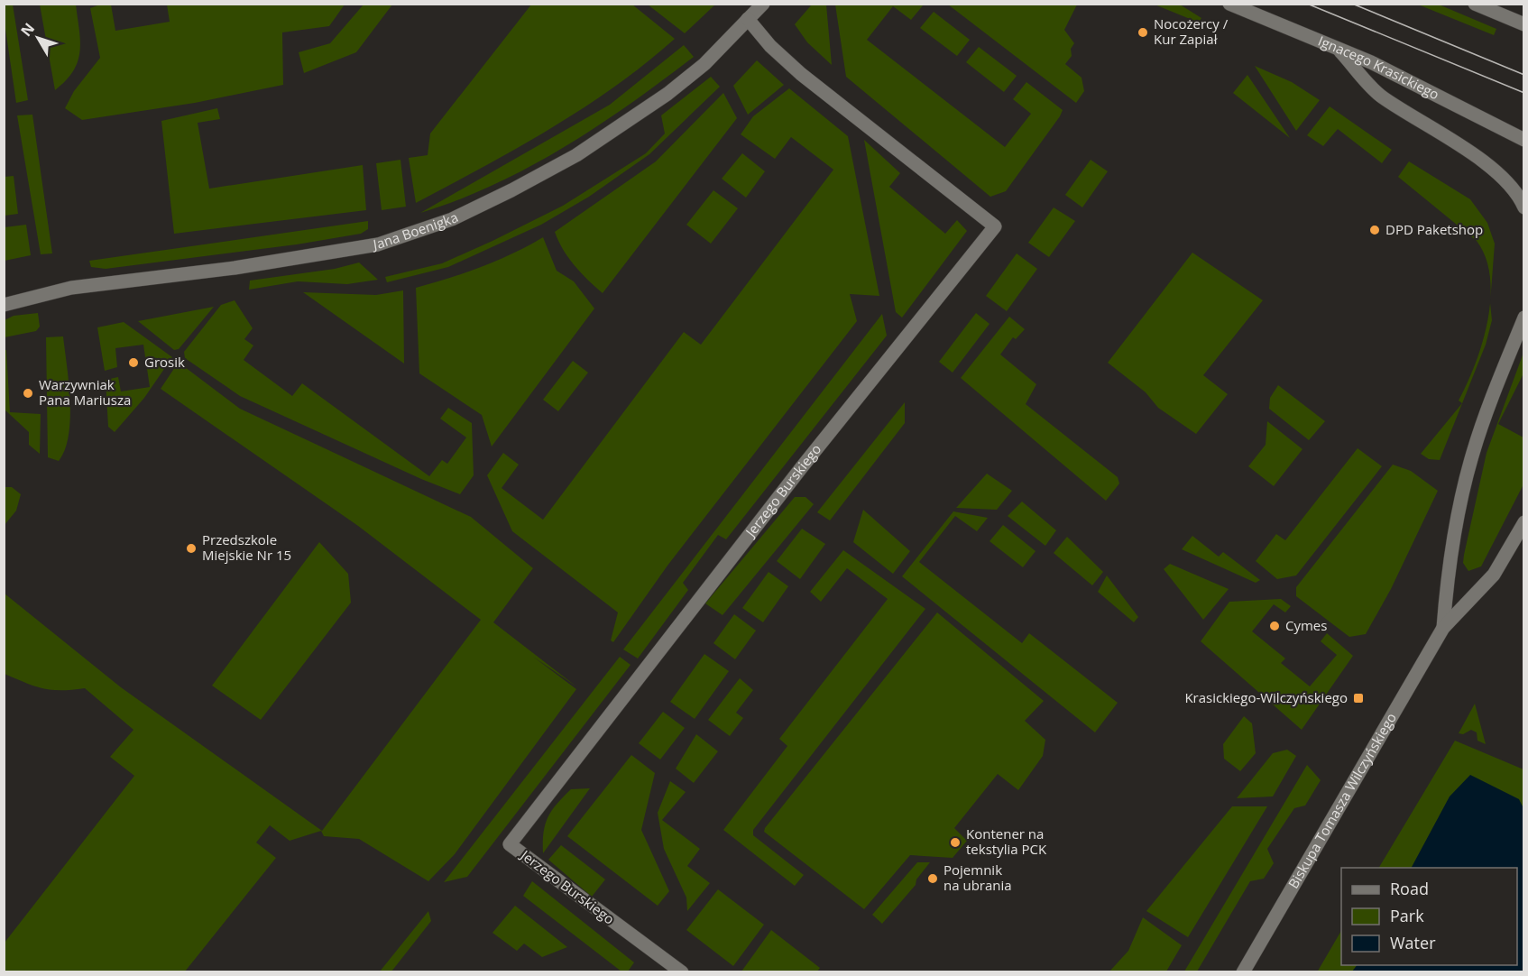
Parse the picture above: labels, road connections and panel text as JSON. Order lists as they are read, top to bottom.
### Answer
{
  "streets": {
    "street": [
      "Ignacego Krasickiego",
      "Jana Boenigka",
      "Jerzego Burskiego",
      "Biskupa Tomasza Wilczyńskiego"
    ]
  },
  "crossings": [
    ["Jana Boenigka", "Jerzego Burskiego"]
  ],
  "places": {
    "other": [
      "Nocożercy / Kur Zapiał",
      "DPD Paketshop",
      "Grosik",
      "Warzywniak Pana Mariusza",
      "Przedszkole Miejskie Nr 15",
      "Cymes",
      "Kontener na tekstylia PCK",
      "Pojemnik na ubrania"
    ],
    "transit": ["Krasickiego-Wilczyńskiego"]
  },
  "legend": ["Road", "Park", "Water"],
  "north": "top left"
}
